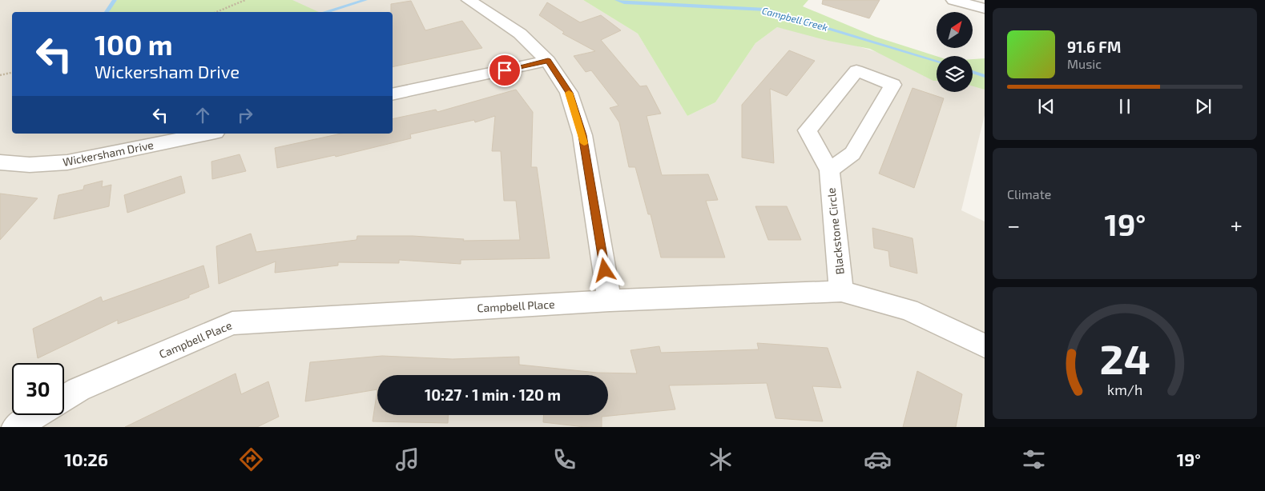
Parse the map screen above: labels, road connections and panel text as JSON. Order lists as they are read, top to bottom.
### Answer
{
  "streets": {
    "street": ["Wickersham Drive", "Blackstone Circle", "Campbell Place"]
  },
  "crossings": [
    ["Blackstone Circle", "Campbell Place"]
  ],
  "water": ["Campbell Creek"],
  "north": "top right",
  "page": {
    "turn": ["100 m", "Wickersham Drive"],
    "song": ["91.6 FM", "Music"],
    "tile": "Climate",
    "heat": ["−", "19°", "+"],
    "limit": "30",
    "trip": "10:27 · 1 min · 120 m",
    "tabs": ["10:26", "19°"],
    "gauge": ["24", "km/h"]
  }
}
